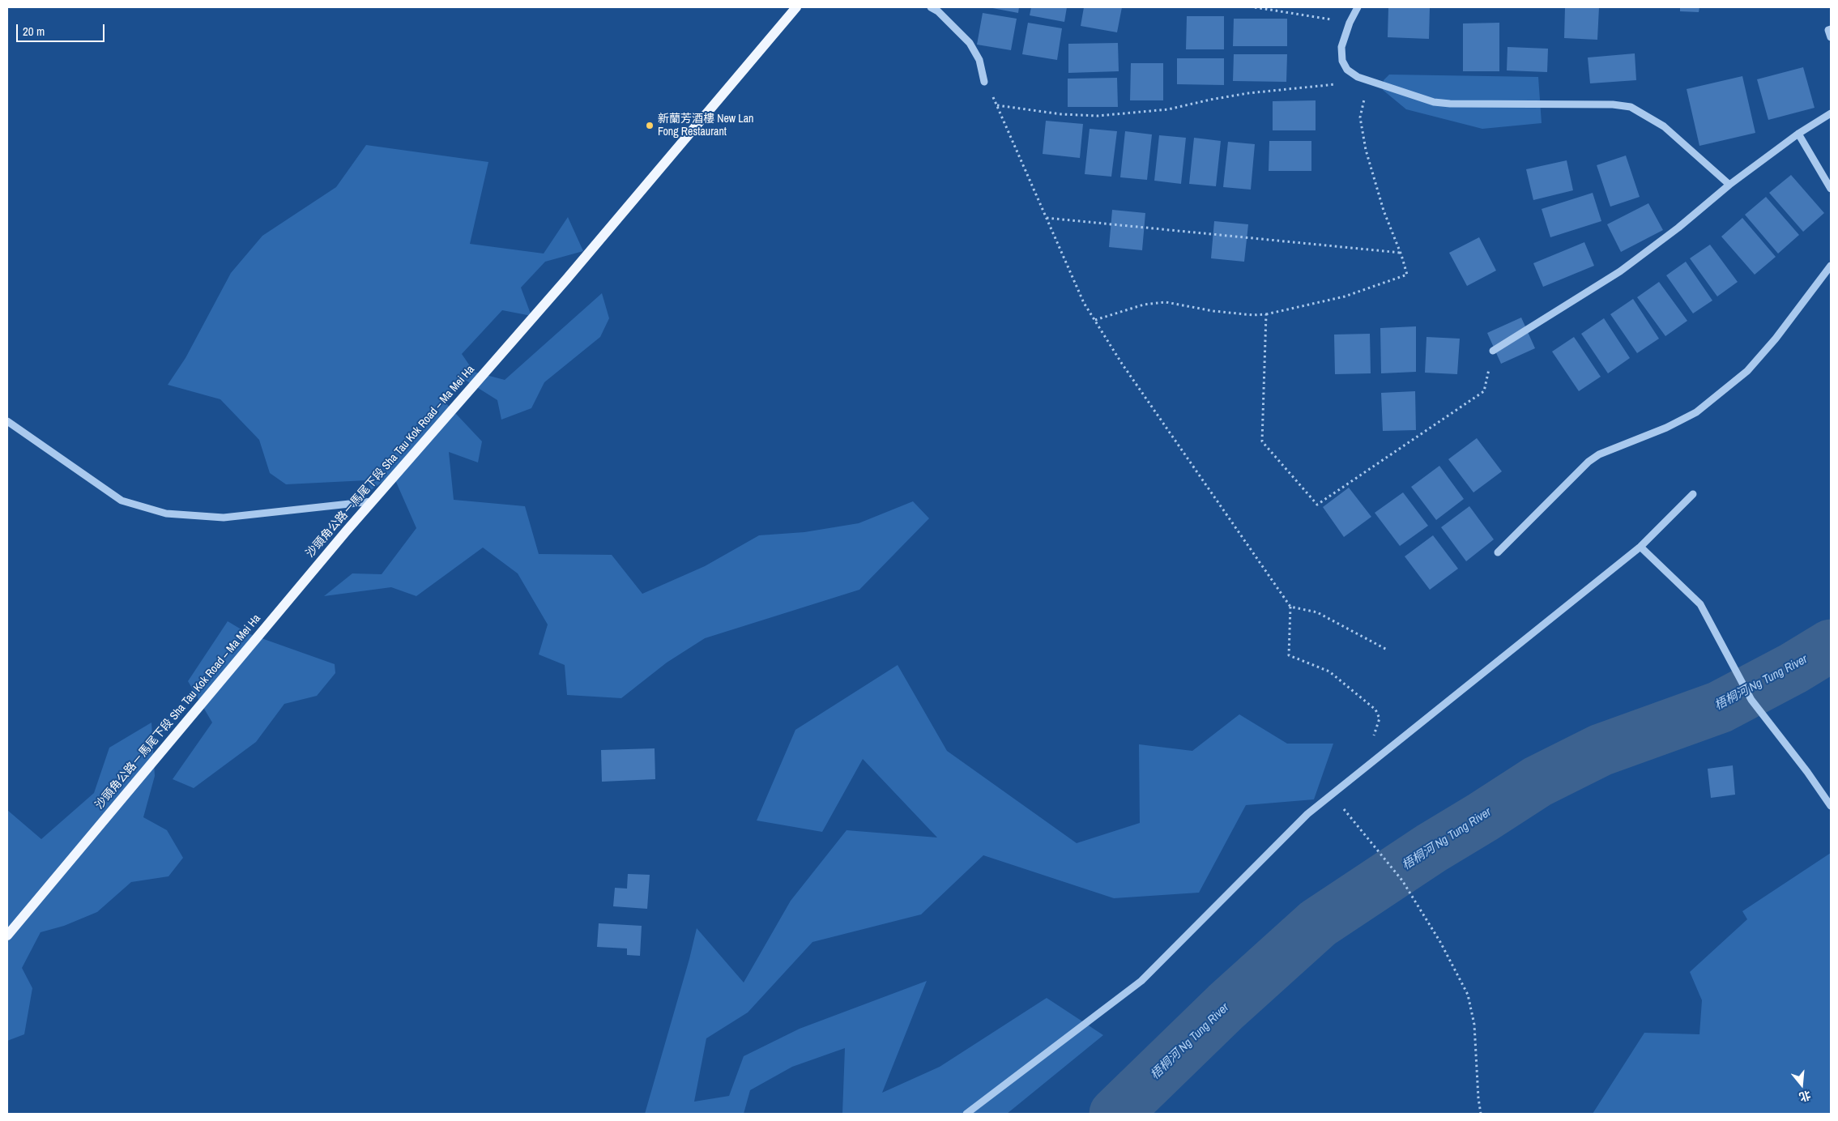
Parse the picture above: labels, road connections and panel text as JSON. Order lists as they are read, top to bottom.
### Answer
{
  "streets": {
    "main road": ["沙頭角公路－馬尾下段 Sha Tau Kok Road – Ma Mei Ha"]
  },
  "water": ["梧桐河 Ng Tung River"],
  "places": ["新蘭芳酒樓 New Lan Fong Restaurant"],
  "scale_bar": "20 m",
  "north": "bottom"
}
